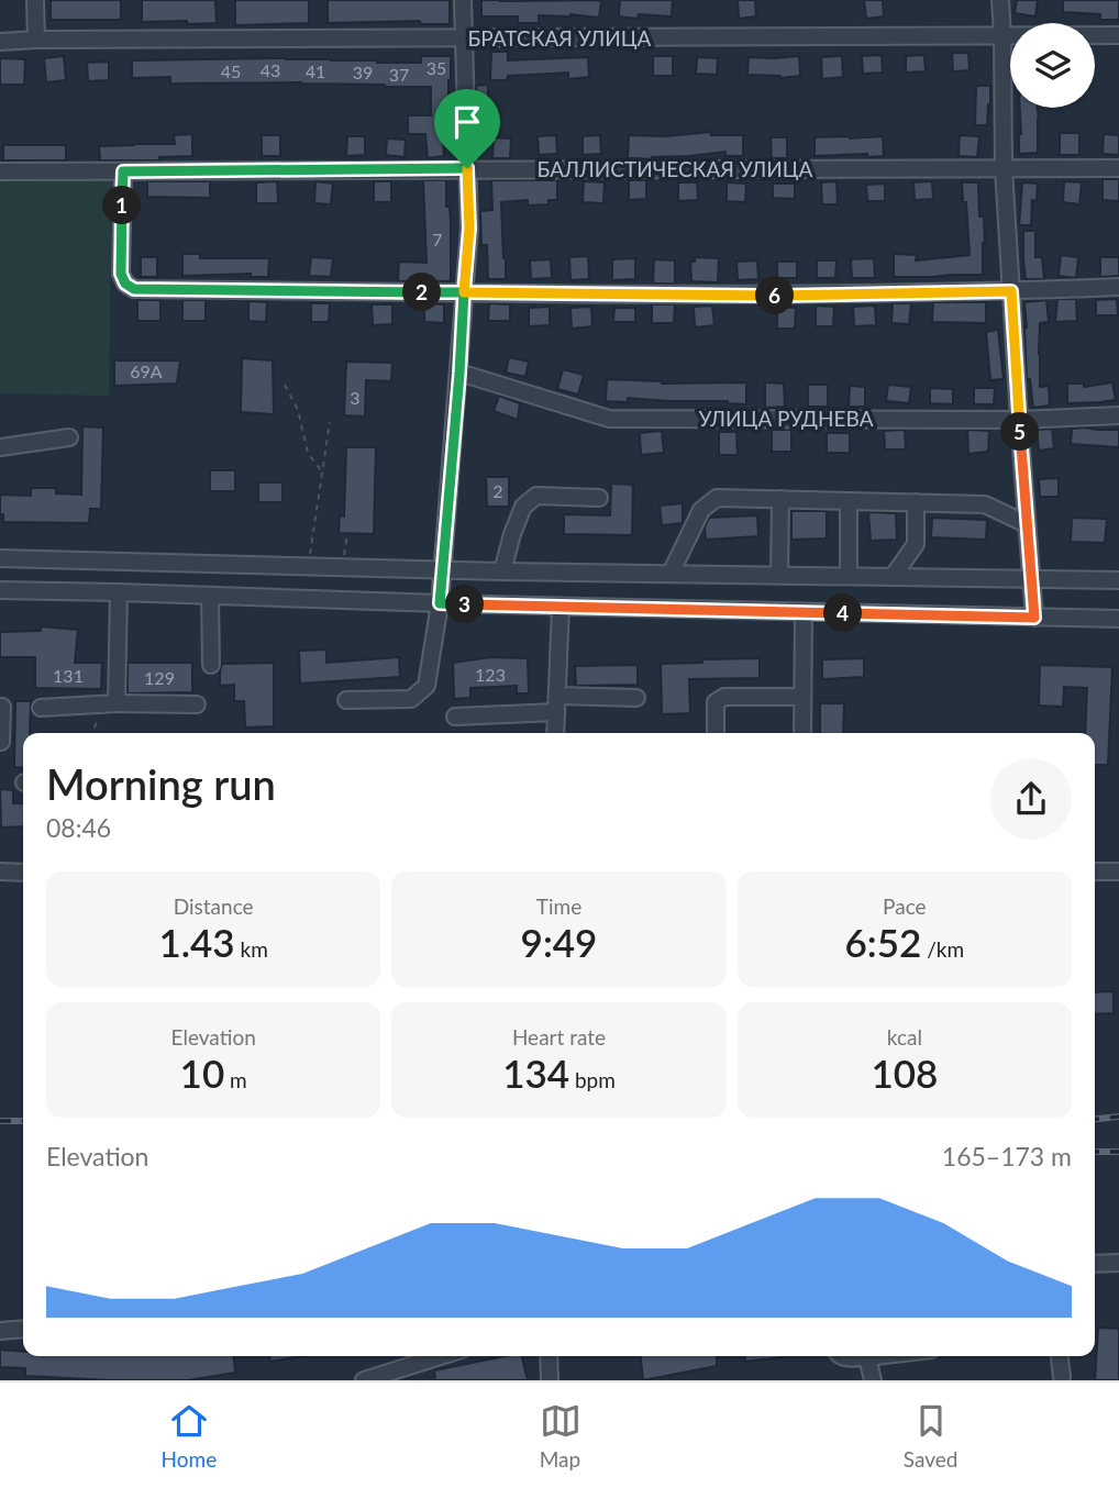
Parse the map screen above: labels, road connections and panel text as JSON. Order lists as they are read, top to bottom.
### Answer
{
  "streets": {
    "street": ["БРАТСКАЯ УЛИЦА", "БАЛЛИСТИЧЕСКАЯ УЛИЦА", "УЛИЦА РУДНЕВА"]
  },
  "house_numbers": [
    "35",
    "43",
    "45",
    "41",
    "39",
    "37",
    "7",
    "69А",
    "3",
    "2",
    "123",
    "131",
    "129"
  ],
  "page": {
    "pins": [
      "1",
      "2",
      "6",
      "5",
      "3",
      "4"
    ],
    "heading": ["Morning run", "08:46"],
    "stats": [
      ["Distance", "1.43 km"],
      ["Time", "9:49"],
      ["Pace", "6:52 /km"],
      ["Elevation", "10 m"],
      ["Heart rate", "134 bpm"],
      ["kcal", "108"]
    ],
    "chart": ["Elevation", "165–173 m"],
    "tabs": ["Home", "Map", "Saved"]
  }
}
